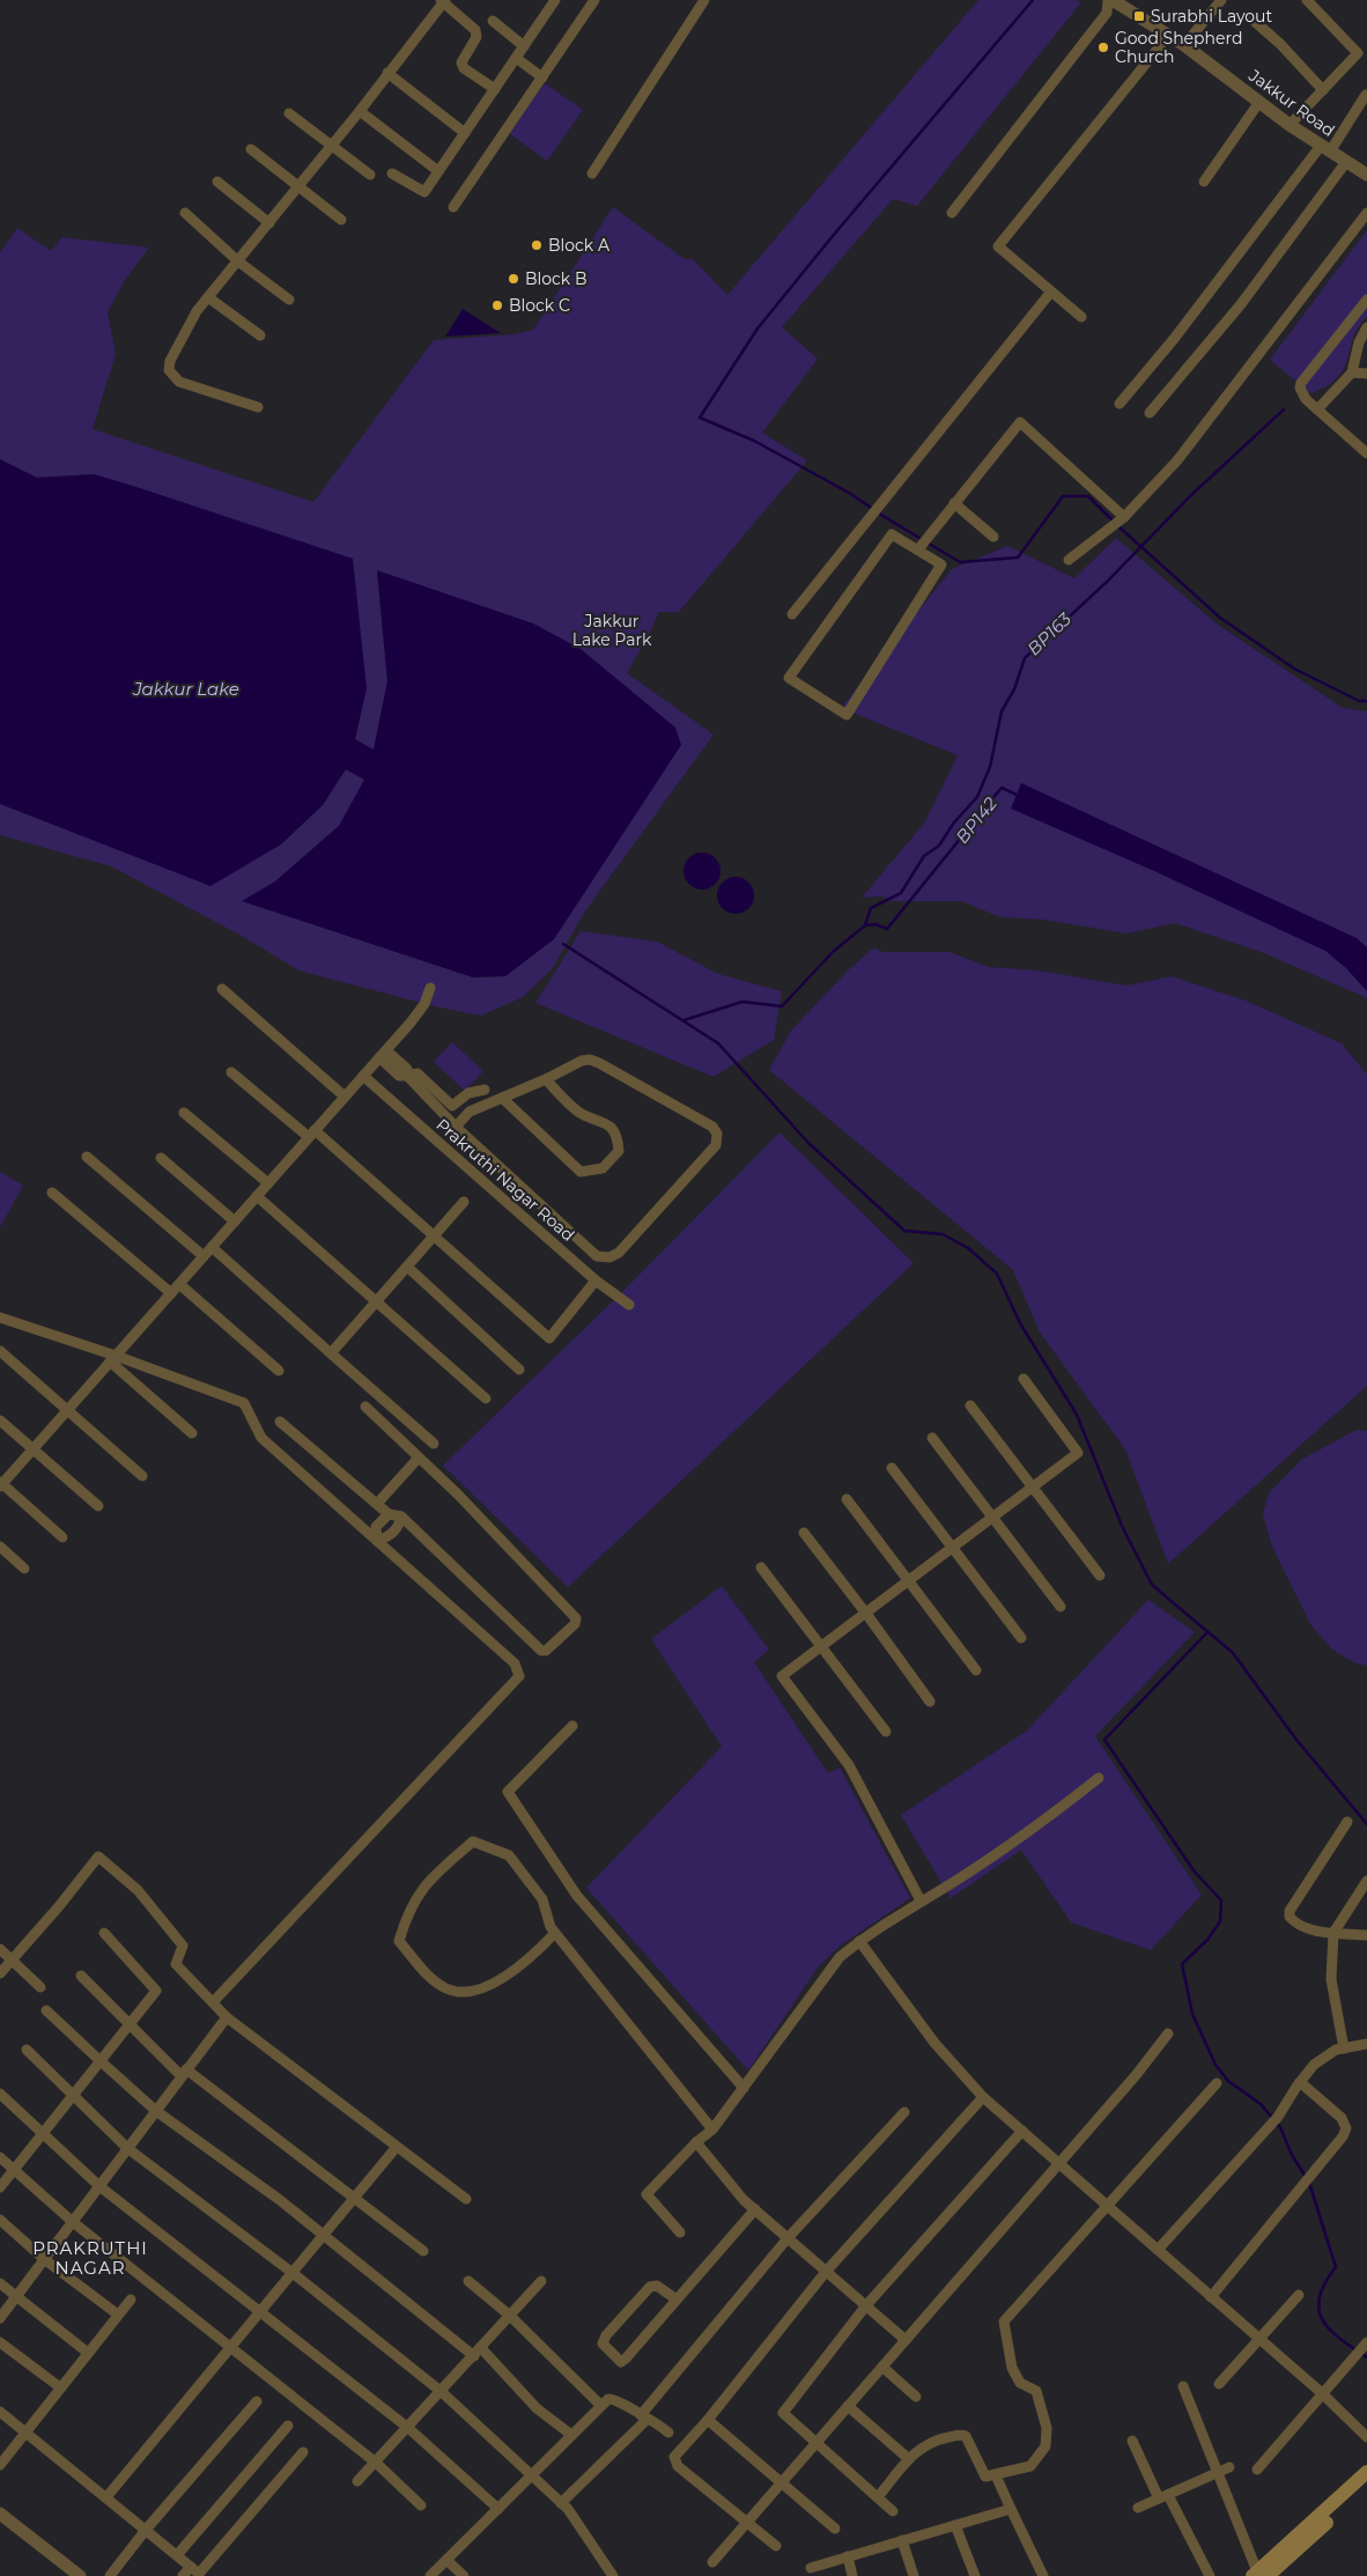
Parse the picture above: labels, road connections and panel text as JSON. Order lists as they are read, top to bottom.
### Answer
{
  "streets": {
    "street": ["Jakkur Road", "Prakruthi Nagar Road"]
  },
  "districts": ["PRAKRUTHI NAGAR"],
  "water": ["BP163", "Jakkur Lake", "BP142"],
  "parks": ["Jakkur Lake Park"],
  "places": {
    "transit": ["Surabhi Layout"],
    "other": [
      "Good Shepherd Church",
      "Block A",
      "Block B",
      "Block C"
    ]
  }
}
